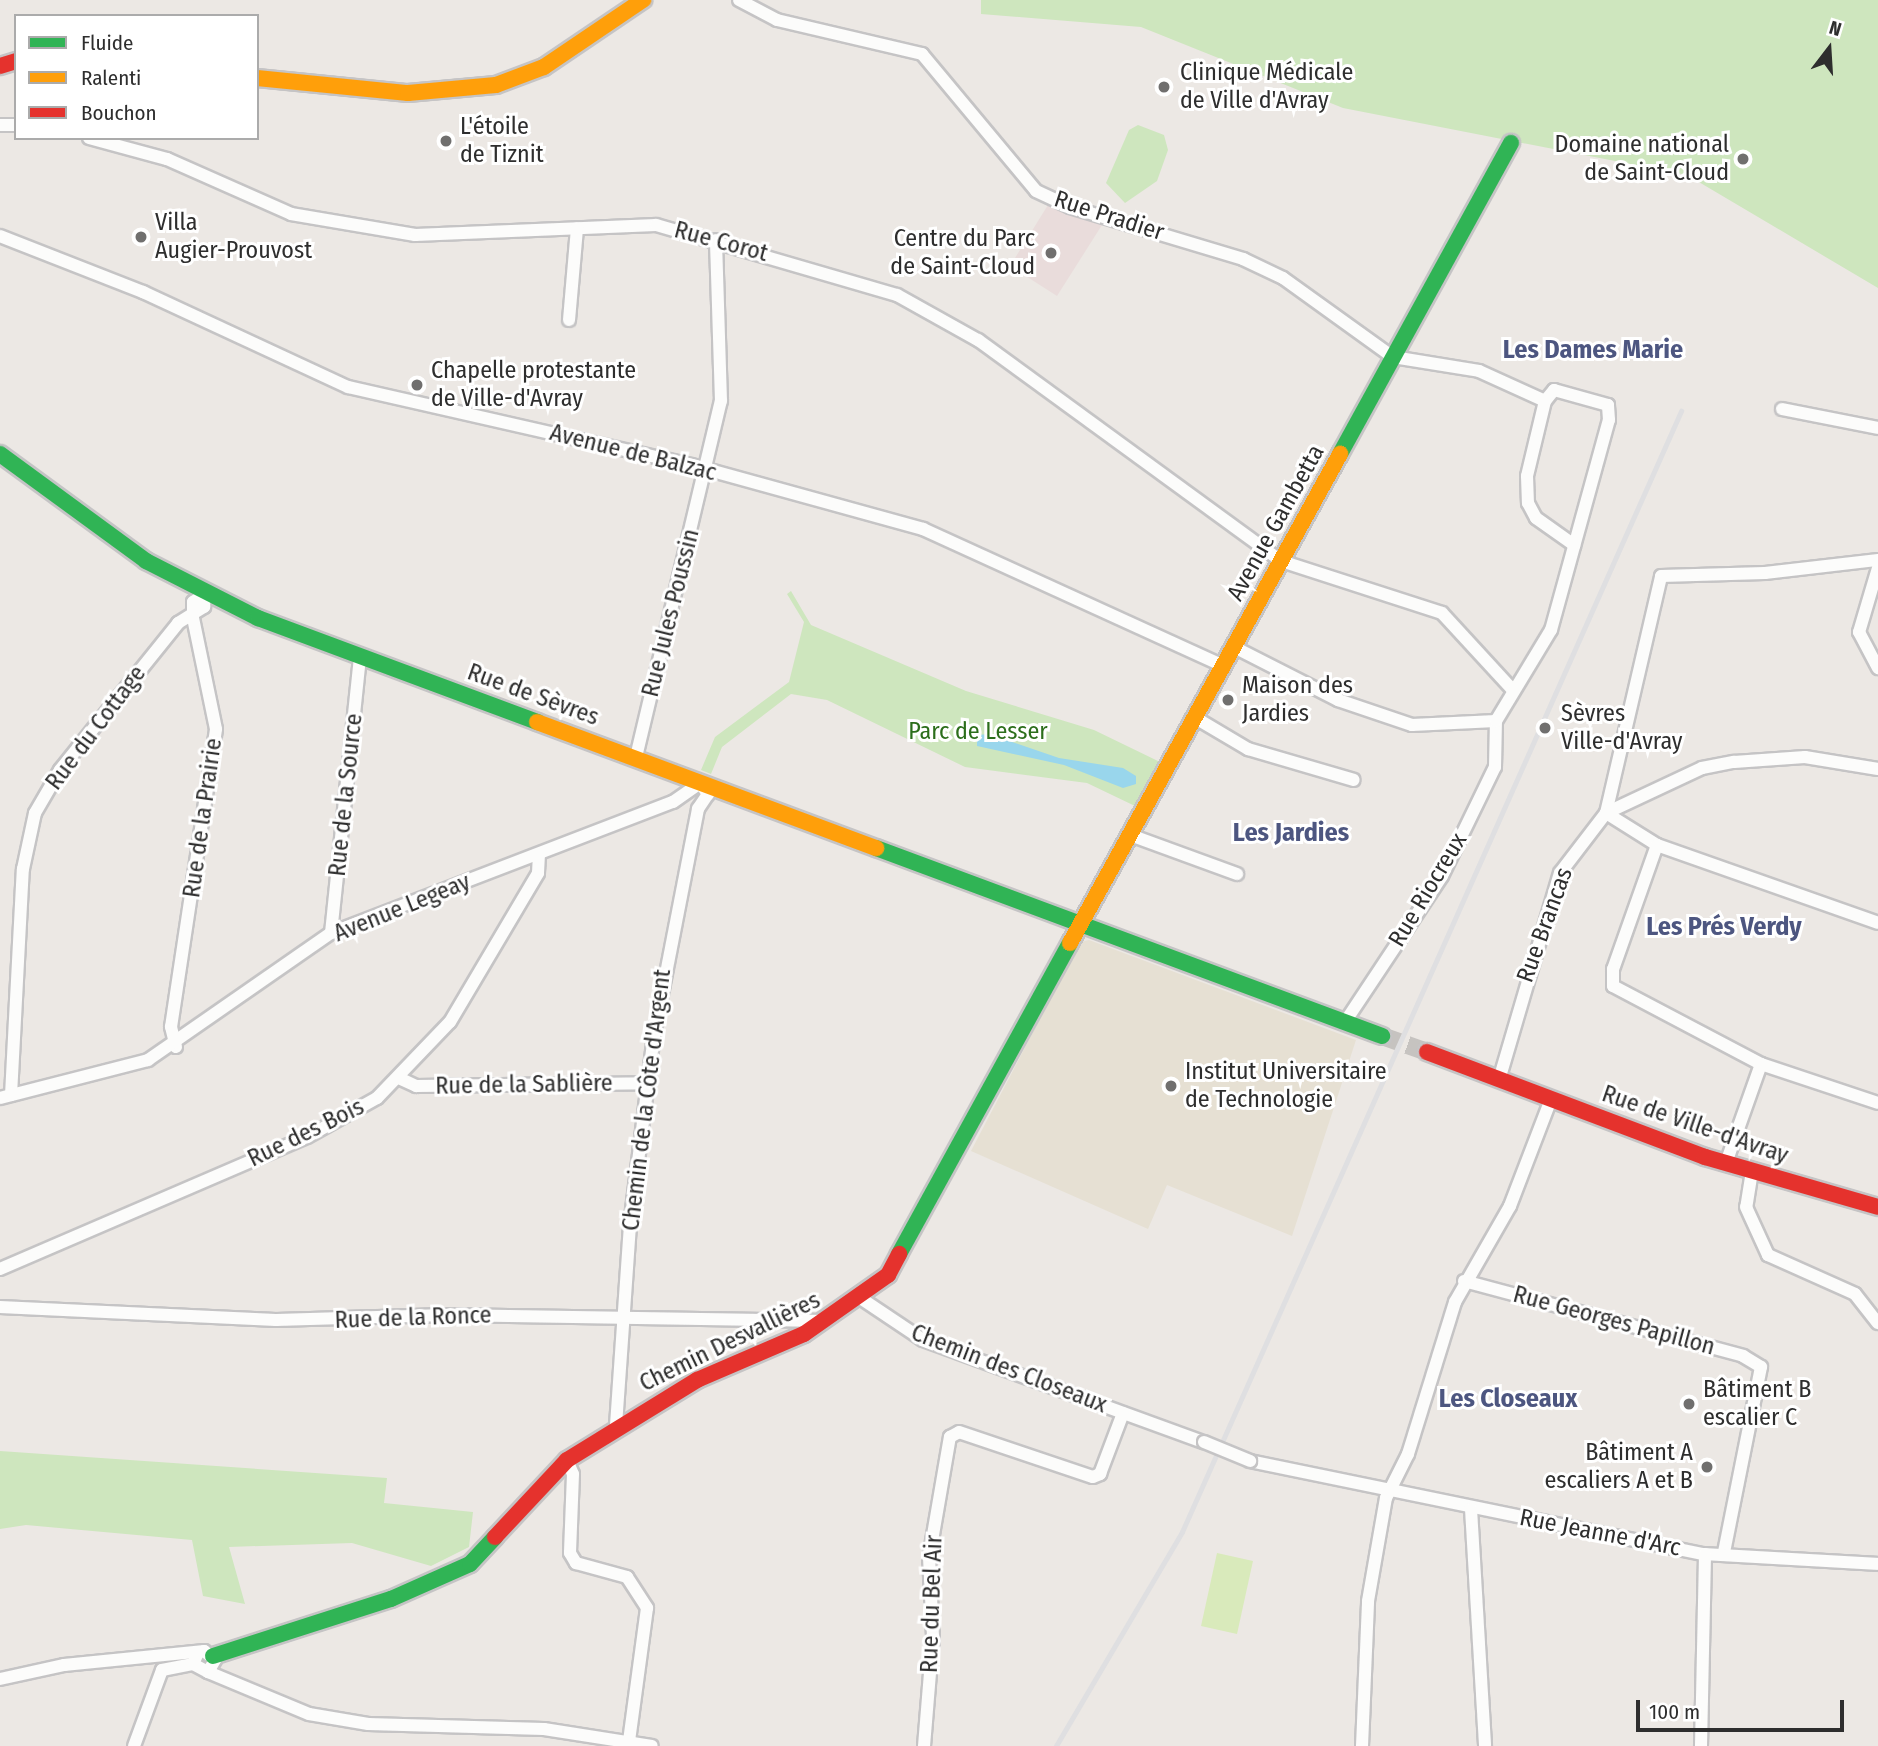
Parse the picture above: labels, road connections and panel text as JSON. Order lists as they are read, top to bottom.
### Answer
{
  "streets": {
    "main road": [
      "Avenue Gambetta",
      "Rue de Sèvres",
      "Rue de Ville-d'Avray",
      "Chemin Desvallières"
    ],
    "street": [
      "Rue Pradier",
      "Rue Corot",
      "Avenue de Balzac",
      "Rue Jules Poussin",
      "Rue du Cottage",
      "Rue de la Source",
      "Rue de la Prairie",
      "Rue Riocreux",
      "Avenue Legeay",
      "Rue Brancas",
      "Rue de la Sablière",
      "Chemin de la Côte d'Argent",
      "Rue des Bois",
      "Rue de la Ronce",
      "Rue Georges Papillon",
      "Chemin des Closeaux",
      "Rue Jeanne d'Arc",
      "Rue du Bel Air"
    ]
  },
  "crossings": [
    ["Rue Pradier", "Avenue Gambetta"],
    ["Rue Corot", "Avenue Gambetta"],
    ["Rue Corot", "Rue Jules Poussin"],
    ["Avenue de Balzac", "Avenue Gambetta"],
    ["Avenue de Balzac", "Rue Jules Poussin"],
    ["Avenue Gambetta", "Rue de Sèvres"],
    ["Avenue Gambetta", "Chemin Desvallières"],
    ["Rue Jules Poussin", "Rue de Sèvres"],
    ["Rue de Sèvres", "Rue du Cottage"],
    ["Rue de Sèvres", "Rue de la Source"],
    ["Rue de Sèvres", "Rue Riocreux"],
    ["Rue de Sèvres", "Avenue Legeay"],
    ["Rue de Sèvres", "Chemin de la Côte d'Argent"],
    ["Rue de Sèvres", "Chemin Desvallières"],
    ["Rue du Cottage", "Rue de la Prairie"],
    ["Rue du Cottage", "Avenue Legeay"],
    ["Rue de la Source", "Avenue Legeay"],
    ["Rue de la Prairie", "Avenue Legeay"],
    ["Avenue Legeay", "Chemin de la Côte d'Argent"],
    ["Avenue Legeay", "Rue des Bois"],
    ["Rue Brancas", "Rue de Ville-d'Avray"],
    ["Rue de la Sablière", "Chemin de la Côte d'Argent"],
    ["Rue de la Sablière", "Rue des Bois"],
    ["Chemin de la Côte d'Argent", "Rue de la Ronce"],
    ["Chemin de la Côte d'Argent", "Chemin Desvallières"],
    ["Rue de la Ronce", "Chemin Desvallières"],
    ["Rue Georges Papillon", "Rue Jeanne d'Arc"],
    ["Chemin Desvallières", "Chemin des Closeaux"],
    ["Chemin des Closeaux", "Rue Jeanne d'Arc"],
    ["Chemin des Closeaux", "Rue du Bel Air"]
  ],
  "districts": [
    "Les Dames Marie",
    "Les Jardies",
    "Les Prés Verdy",
    "Les Closeaux"
  ],
  "parks": ["Parc de Lesser"],
  "places": [
    "Clinique Médicale de Ville d'Avray",
    "L'étoile de Tiznit",
    "Domaine national de Saint-Cloud",
    "Villa Augier-Prouvost",
    "Centre du Parc de Saint-Cloud",
    "Chapelle protestante de Ville-d'Avray",
    "Maison des Jardies",
    "Sèvres Ville-d'Avray",
    "Institut Universitaire de Technologie",
    "Bâtiment B escalier C",
    "Bâtiment A escaliers A et B"
  ],
  "legend": ["Fluide", "Ralenti", "Bouchon"],
  "scale_bar": "100 m",
  "north": "top"
}
